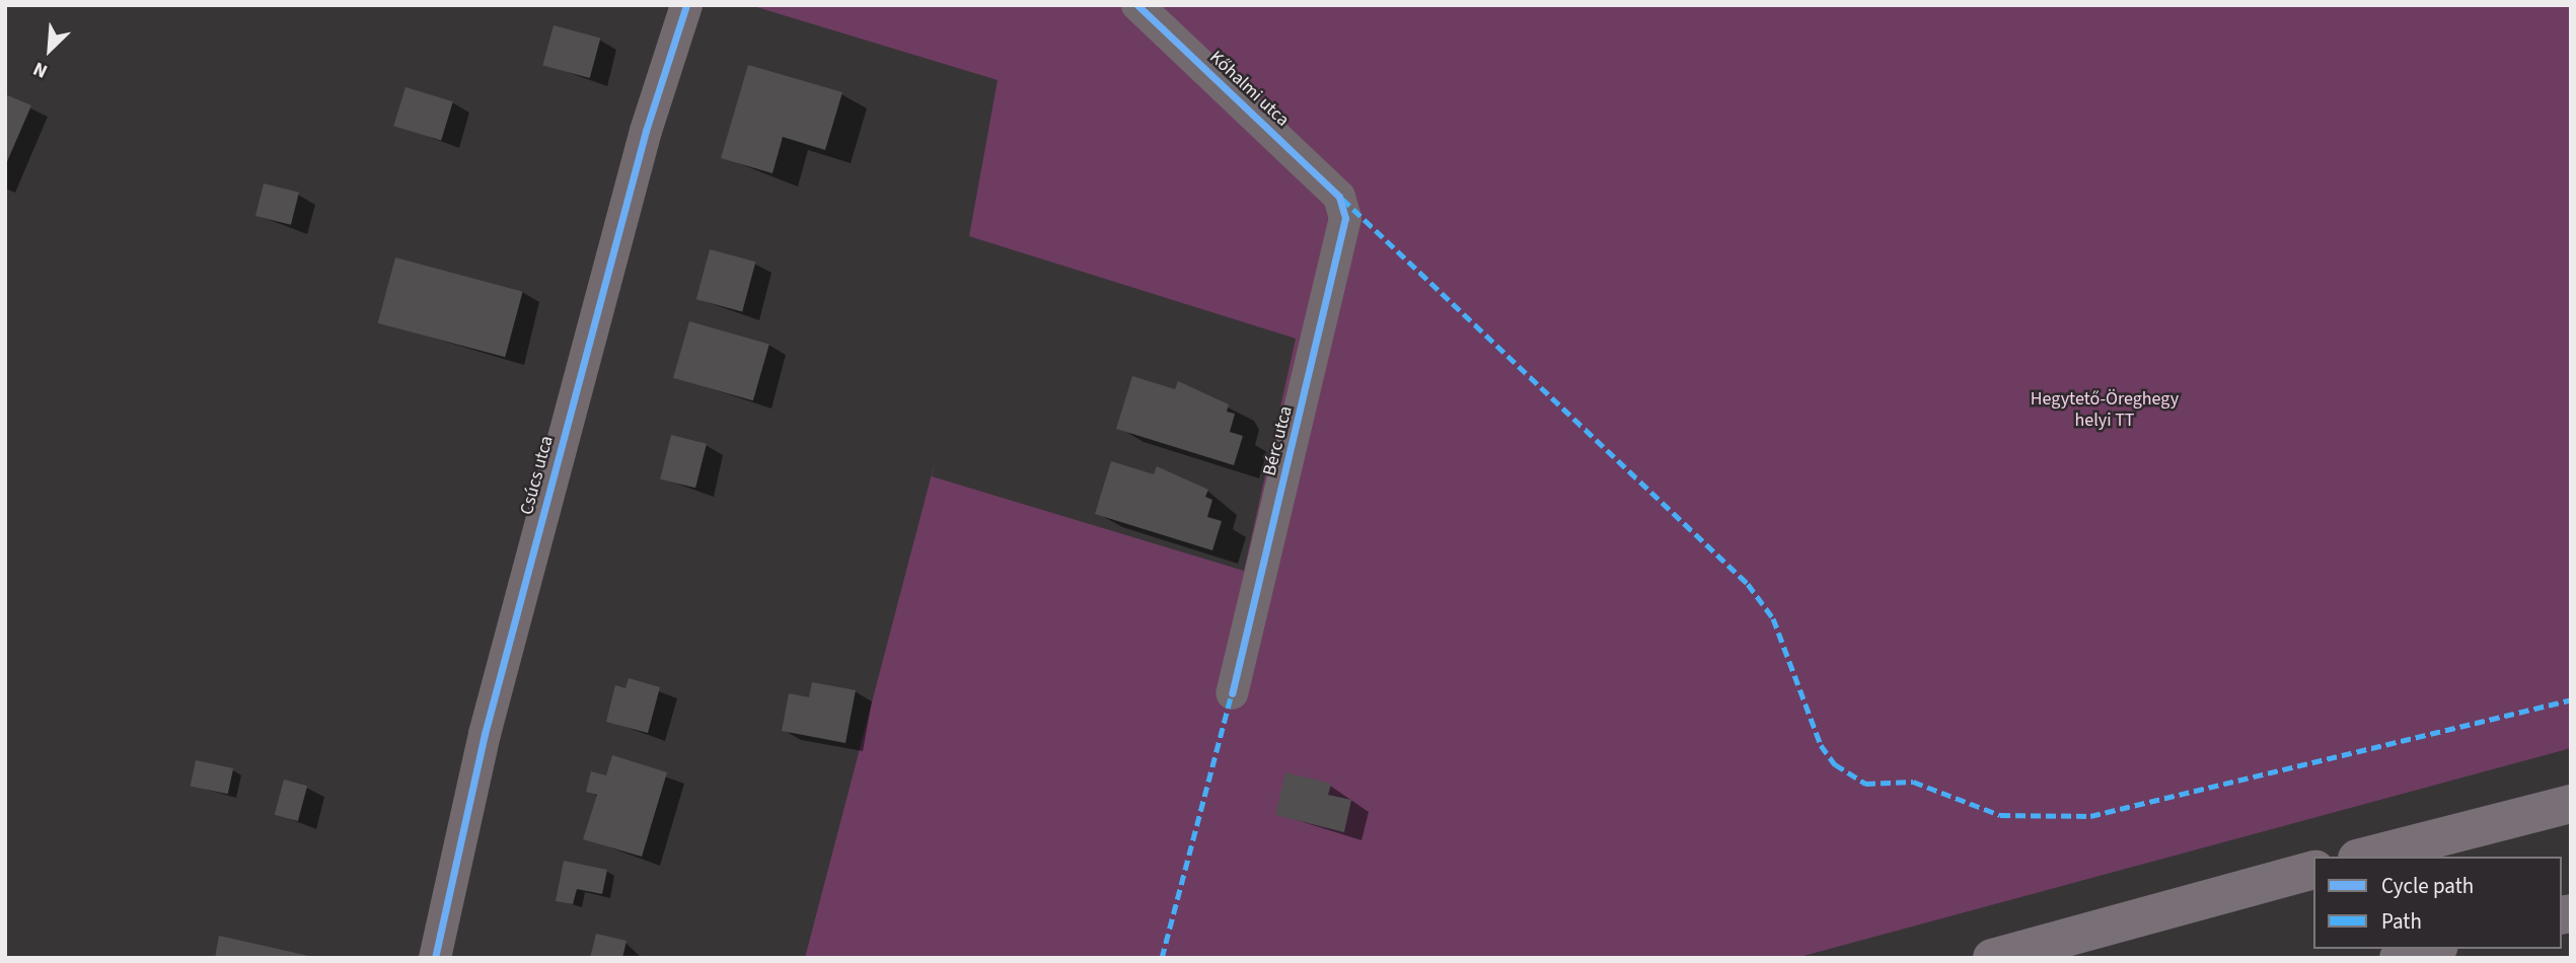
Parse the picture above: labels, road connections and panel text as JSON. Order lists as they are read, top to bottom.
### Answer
{
  "streets": {
    "street": ["Kőhalmi utca", "Bérc utca", "Csúcs utca"]
  },
  "crossings": [
    ["Kőhalmi utca", "Bérc utca"]
  ],
  "parks": ["Hegytető-Öreghegy helyi TT"],
  "legend": ["Cycle path", "Path"],
  "north": "bottom left"
}
